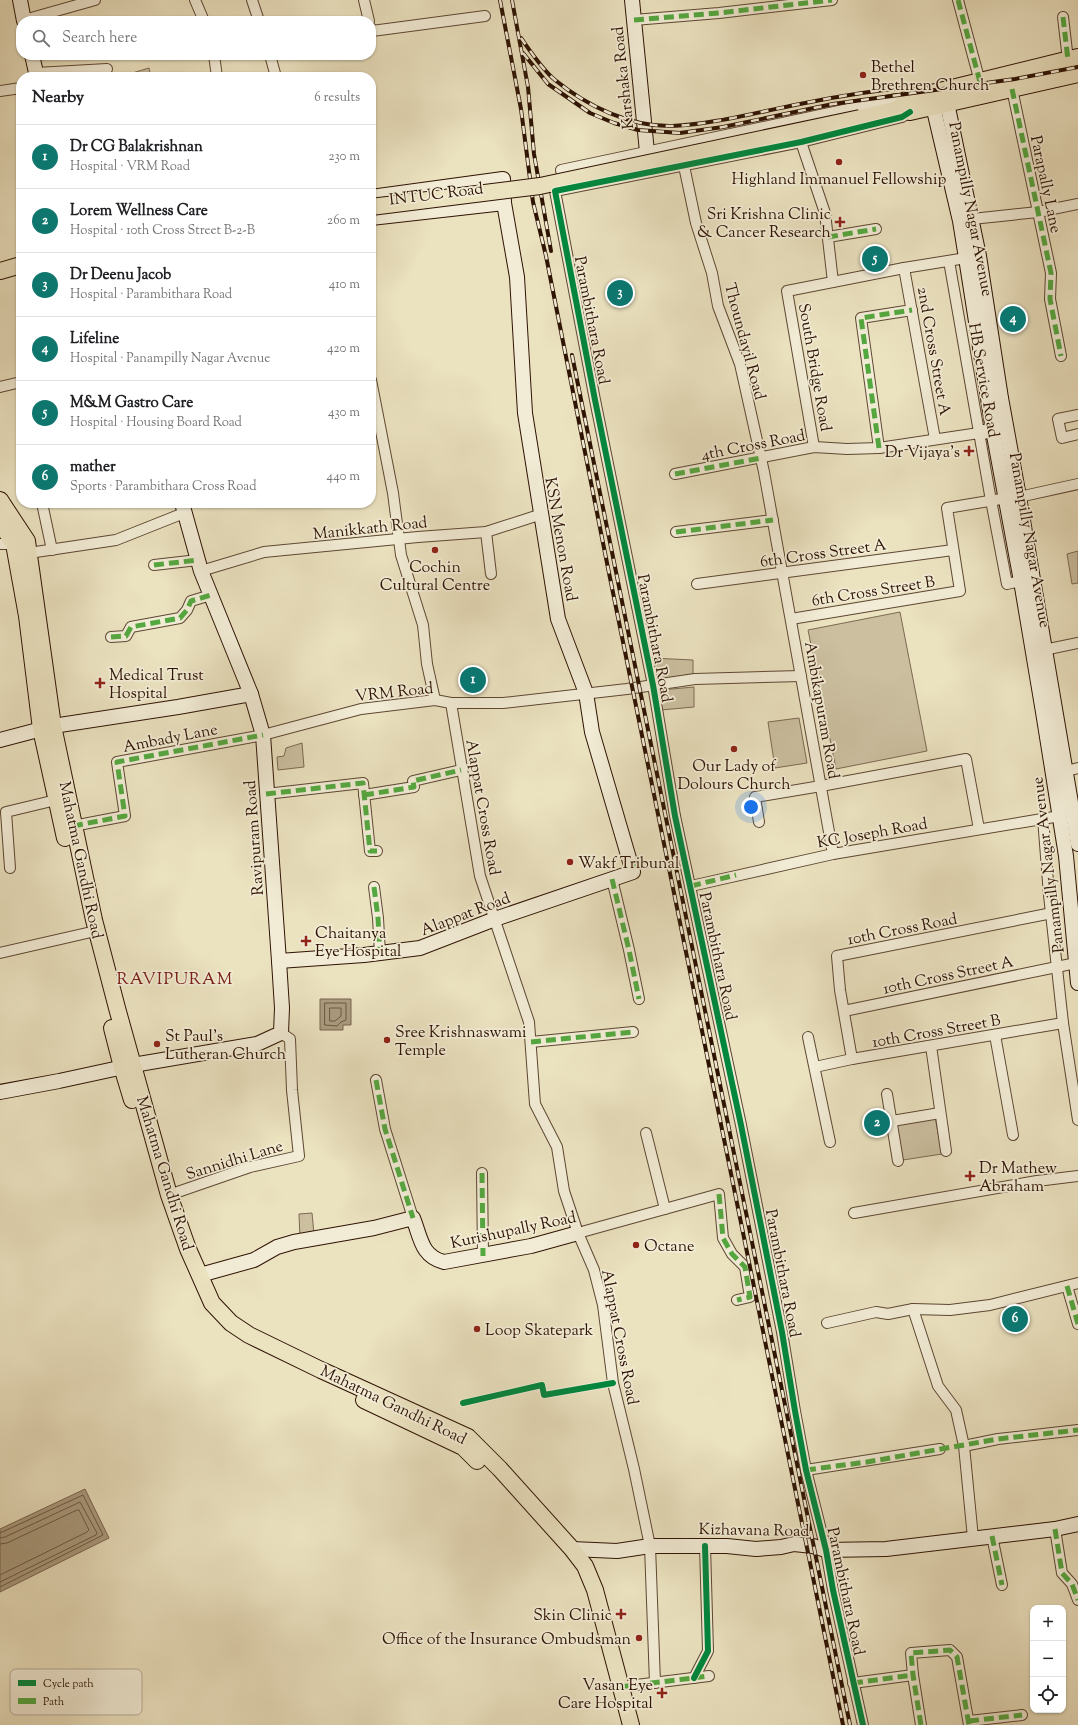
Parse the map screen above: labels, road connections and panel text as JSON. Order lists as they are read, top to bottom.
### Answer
{
  "streets": {
    "main road": ["Mahatma Gandhi Road"],
    "street": [
      "Karshaka Road",
      "Parapally Lane",
      "INTUC Road",
      "Panampilly Nagar Avenue",
      "Parambithara Road",
      "Thoundayil Road",
      "2nd Cross Street A",
      "South Bridge Road",
      "HB Service Road",
      "4th Cross Road",
      "Manikkath Road",
      "KSN Menon Road",
      "6th Cross Street A",
      "6th Cross Street B",
      "VRM Road",
      "Ambikapuram Road",
      "Ambady Lane",
      "Alappat Cross Road",
      "KC Joseph Road",
      "Ravipuram Road",
      "Alappat Road",
      "10th Cross Road",
      "10th Cross Street A",
      "10th Cross Street B",
      "Sannidhi Lane",
      "Kurishupally Road",
      "Kizhavana Road"
    ]
  },
  "crossings": [
    ["INTUC Road", "KSN Menon Road"],
    ["Panampilly Nagar Avenue", "HB Service Road"],
    ["Panampilly Nagar Avenue", "KC Joseph Road"],
    ["Parambithara Road", "VRM Road"],
    ["Parambithara Road", "KC Joseph Road"],
    ["Parambithara Road", "Kizhavana Road"],
    ["Thoundayil Road", "4th Cross Road"],
    ["Thoundayil Road", "6th Cross Street A"],
    ["Thoundayil Road", "Ambikapuram Road"],
    ["2nd Cross Street A", "4th Cross Road"],
    ["South Bridge Road", "4th Cross Road"],
    ["HB Service Road", "4th Cross Road"],
    ["Manikkath Road", "KSN Menon Road"],
    ["Manikkath Road", "Ravipuram Road"],
    ["KSN Menon Road", "VRM Road"],
    ["KSN Menon Road", "Alappat Road"],
    ["6th Cross Street A", "6th Cross Street B"],
    ["6th Cross Street A", "Ambikapuram Road"],
    ["6th Cross Street B", "Ambikapuram Road"],
    ["VRM Road", "Ambikapuram Road"],
    ["VRM Road", "Ambady Lane"],
    ["VRM Road", "Alappat Cross Road"],
    ["VRM Road", "Ravipuram Road"],
    ["Ambikapuram Road", "KC Joseph Road"],
    ["Ambady Lane", "Ravipuram Road"],
    ["Ambady Lane", "Mahatma Gandhi Road"],
    ["Alappat Cross Road", "Alappat Road"],
    ["Alappat Cross Road", "Kurishupally Road"],
    ["Alappat Cross Road", "Kizhavana Road"],
    ["Ravipuram Road", "Alappat Road"],
    ["Ravipuram Road", "Sannidhi Lane"],
    ["Mahatma Gandhi Road", "Sannidhi Lane"],
    ["Mahatma Gandhi Road", "Kizhavana Road"],
    ["10th Cross Road", "10th Cross Street A"],
    ["10th Cross Road", "10th Cross Street B"]
  ],
  "districts": ["RAVIPURAM"],
  "places": {
    "other": [
      "Bethel Brethren Church",
      "Highland Immanuel Fellowship",
      "Cochin Cultural Centre",
      "Our Lady of Dolours Church",
      "Wakf Tribunal",
      "Sree Krishnaswami Temple",
      "St Paul's Lutheran Church",
      "Octane",
      "Loop Skatepark",
      "Office of the Insurance Ombudsman"
    ],
    "health": [
      "Sri Krishna Clinic & Cancer Research",
      "Dr Vijaya's",
      "Medical Trust Hospital",
      "Chaitanya Eye Hospital",
      "Dr Mathew Abraham",
      "Skin Clinic",
      "Vasan Eye Care Hospital"
    ]
  },
  "legend": ["Cycle path", "Path"],
  "page": {
    "search": "Search here",
    "heading": ["Nearby", "6 results"],
    "list": [
      {
        "mark": "1",
        "name": "Dr CG Balakrishnan",
        "note": "Hospital · VRM Road",
        "value": "230 m"
      },
      {
        "mark": "2",
        "name": "Lorem Wellness Care",
        "note": "Hospital · 10th Cross Street B-2-B",
        "value": "260 m"
      },
      {
        "mark": "3",
        "name": "Dr Deenu Jacob",
        "note": "Hospital · Parambithara Road",
        "value": "410 m"
      },
      {
        "mark": "4",
        "name": "Lifeline",
        "note": "Hospital · Panampilly Nagar Avenue",
        "value": "420 m"
      },
      {
        "mark": "5",
        "name": "M&M Gastro Care",
        "note": "Hospital · Housing Board Road",
        "value": "430 m"
      },
      {
        "mark": "6",
        "name": "mather",
        "note": "Sports · Parambithara Cross Road",
        "value": "440 m"
      }
    ],
    "pins": [
      "5",
      "3",
      "4",
      "1",
      "2",
      "6"
    ],
    "map_buttons": ["+", "−"]
  }
}
